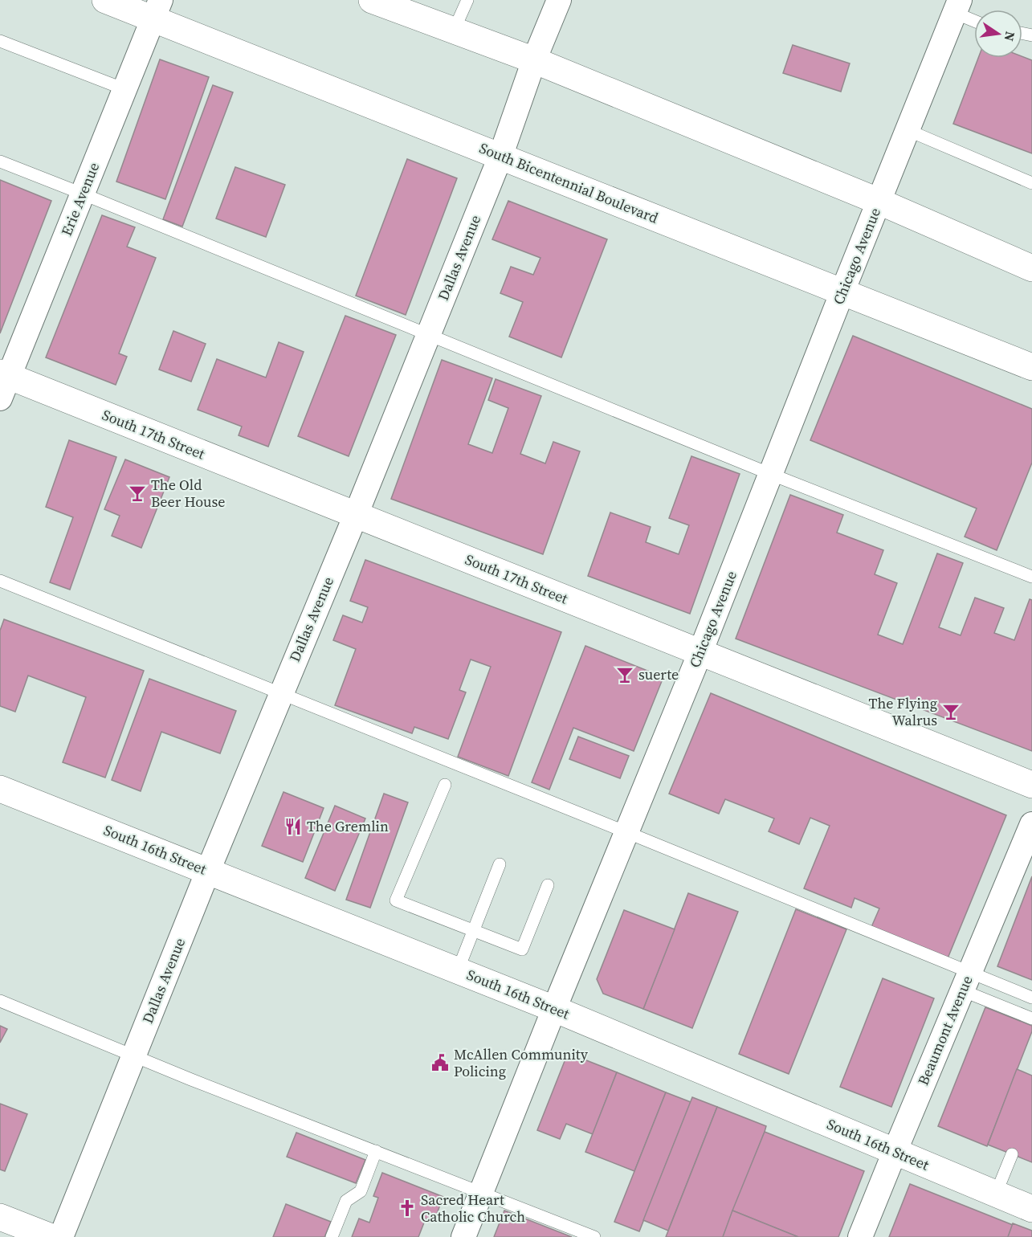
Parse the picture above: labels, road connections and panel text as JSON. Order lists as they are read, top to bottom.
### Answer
{
  "streets": {
    "street": [
      "South Bicentennial Boulevard",
      "Erie Avenue",
      "Chicago Avenue",
      "Dallas Avenue",
      "South 17th Street",
      "South 16th Street",
      "Beaumont Avenue"
    ]
  },
  "crossings": [
    ["South Bicentennial Boulevard", "Erie Avenue"],
    ["South Bicentennial Boulevard", "Chicago Avenue"],
    ["South Bicentennial Boulevard", "Dallas Avenue"],
    ["Erie Avenue", "South 17th Street"],
    ["Chicago Avenue", "South 17th Street"],
    ["Chicago Avenue", "South 16th Street"],
    ["Dallas Avenue", "South 17th Street"],
    ["Dallas Avenue", "South 16th Street"],
    ["South 16th Street", "Beaumont Avenue"]
  ],
  "places": {
    "bar": ["The Old Beer House", "suerte", "The Flying Walrus"],
    "restaurant": ["The Gremlin"],
    "public building": ["McAllen Community Policing"],
    "church": ["Sacred Heart Catholic Church"]
  },
  "north": "right"
}
